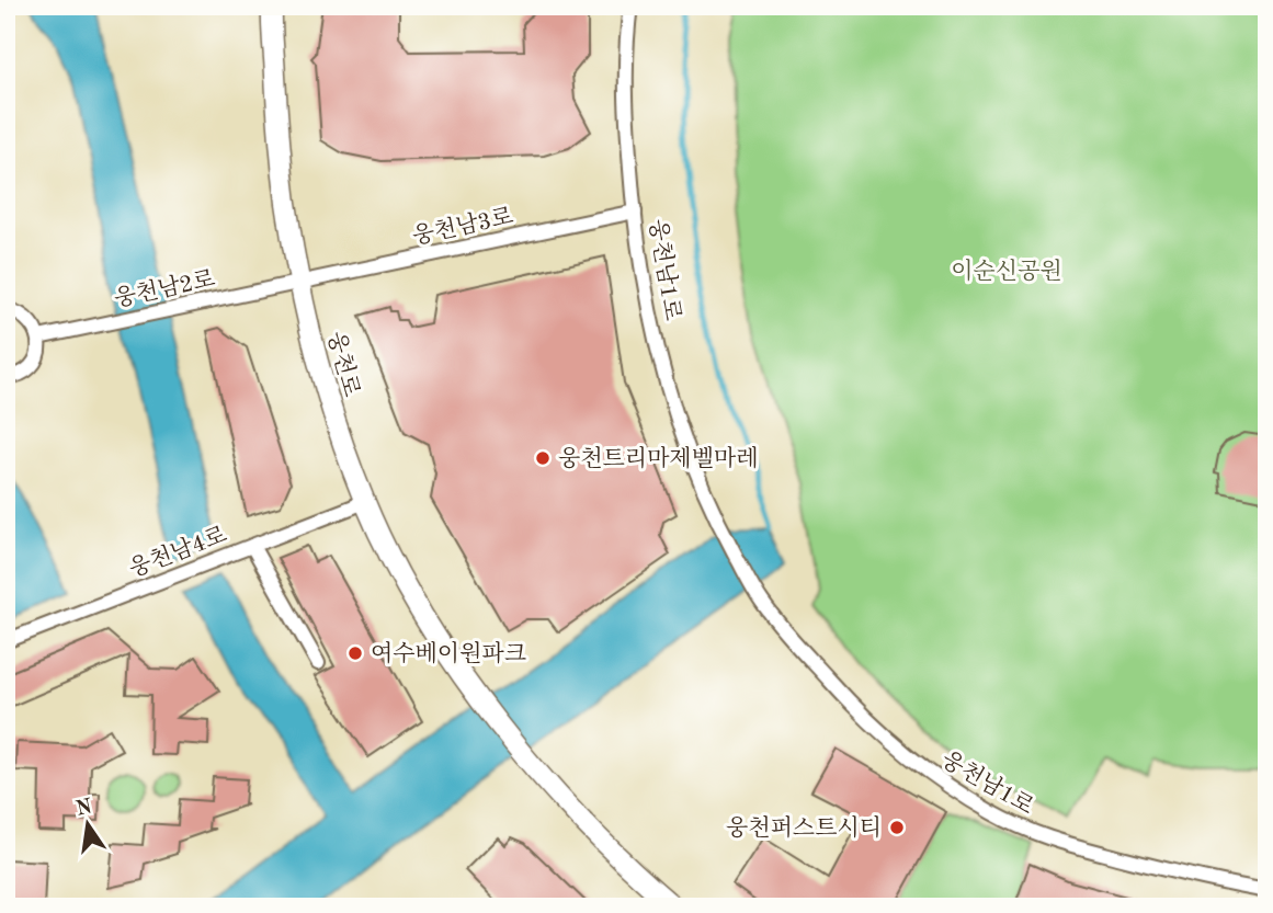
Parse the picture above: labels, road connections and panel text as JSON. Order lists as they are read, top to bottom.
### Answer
{
  "streets": {
    "street": [
      "웅천남3로",
      "웅천남1로",
      "웅천남2로",
      "웅천로",
      "웅천남4로"
    ]
  },
  "crossings": [
    ["웅천남3로", "웅천남1로"],
    ["웅천남3로", "웅천남2로"],
    ["웅천남3로", "웅천로"],
    ["웅천남2로", "웅천로"],
    ["웅천로", "웅천남4로"]
  ],
  "parks": ["이순신공원"],
  "places": ["웅천트리마제벨마레", "여수베이원파크", "웅천퍼스트시티"],
  "north": "top"
}
